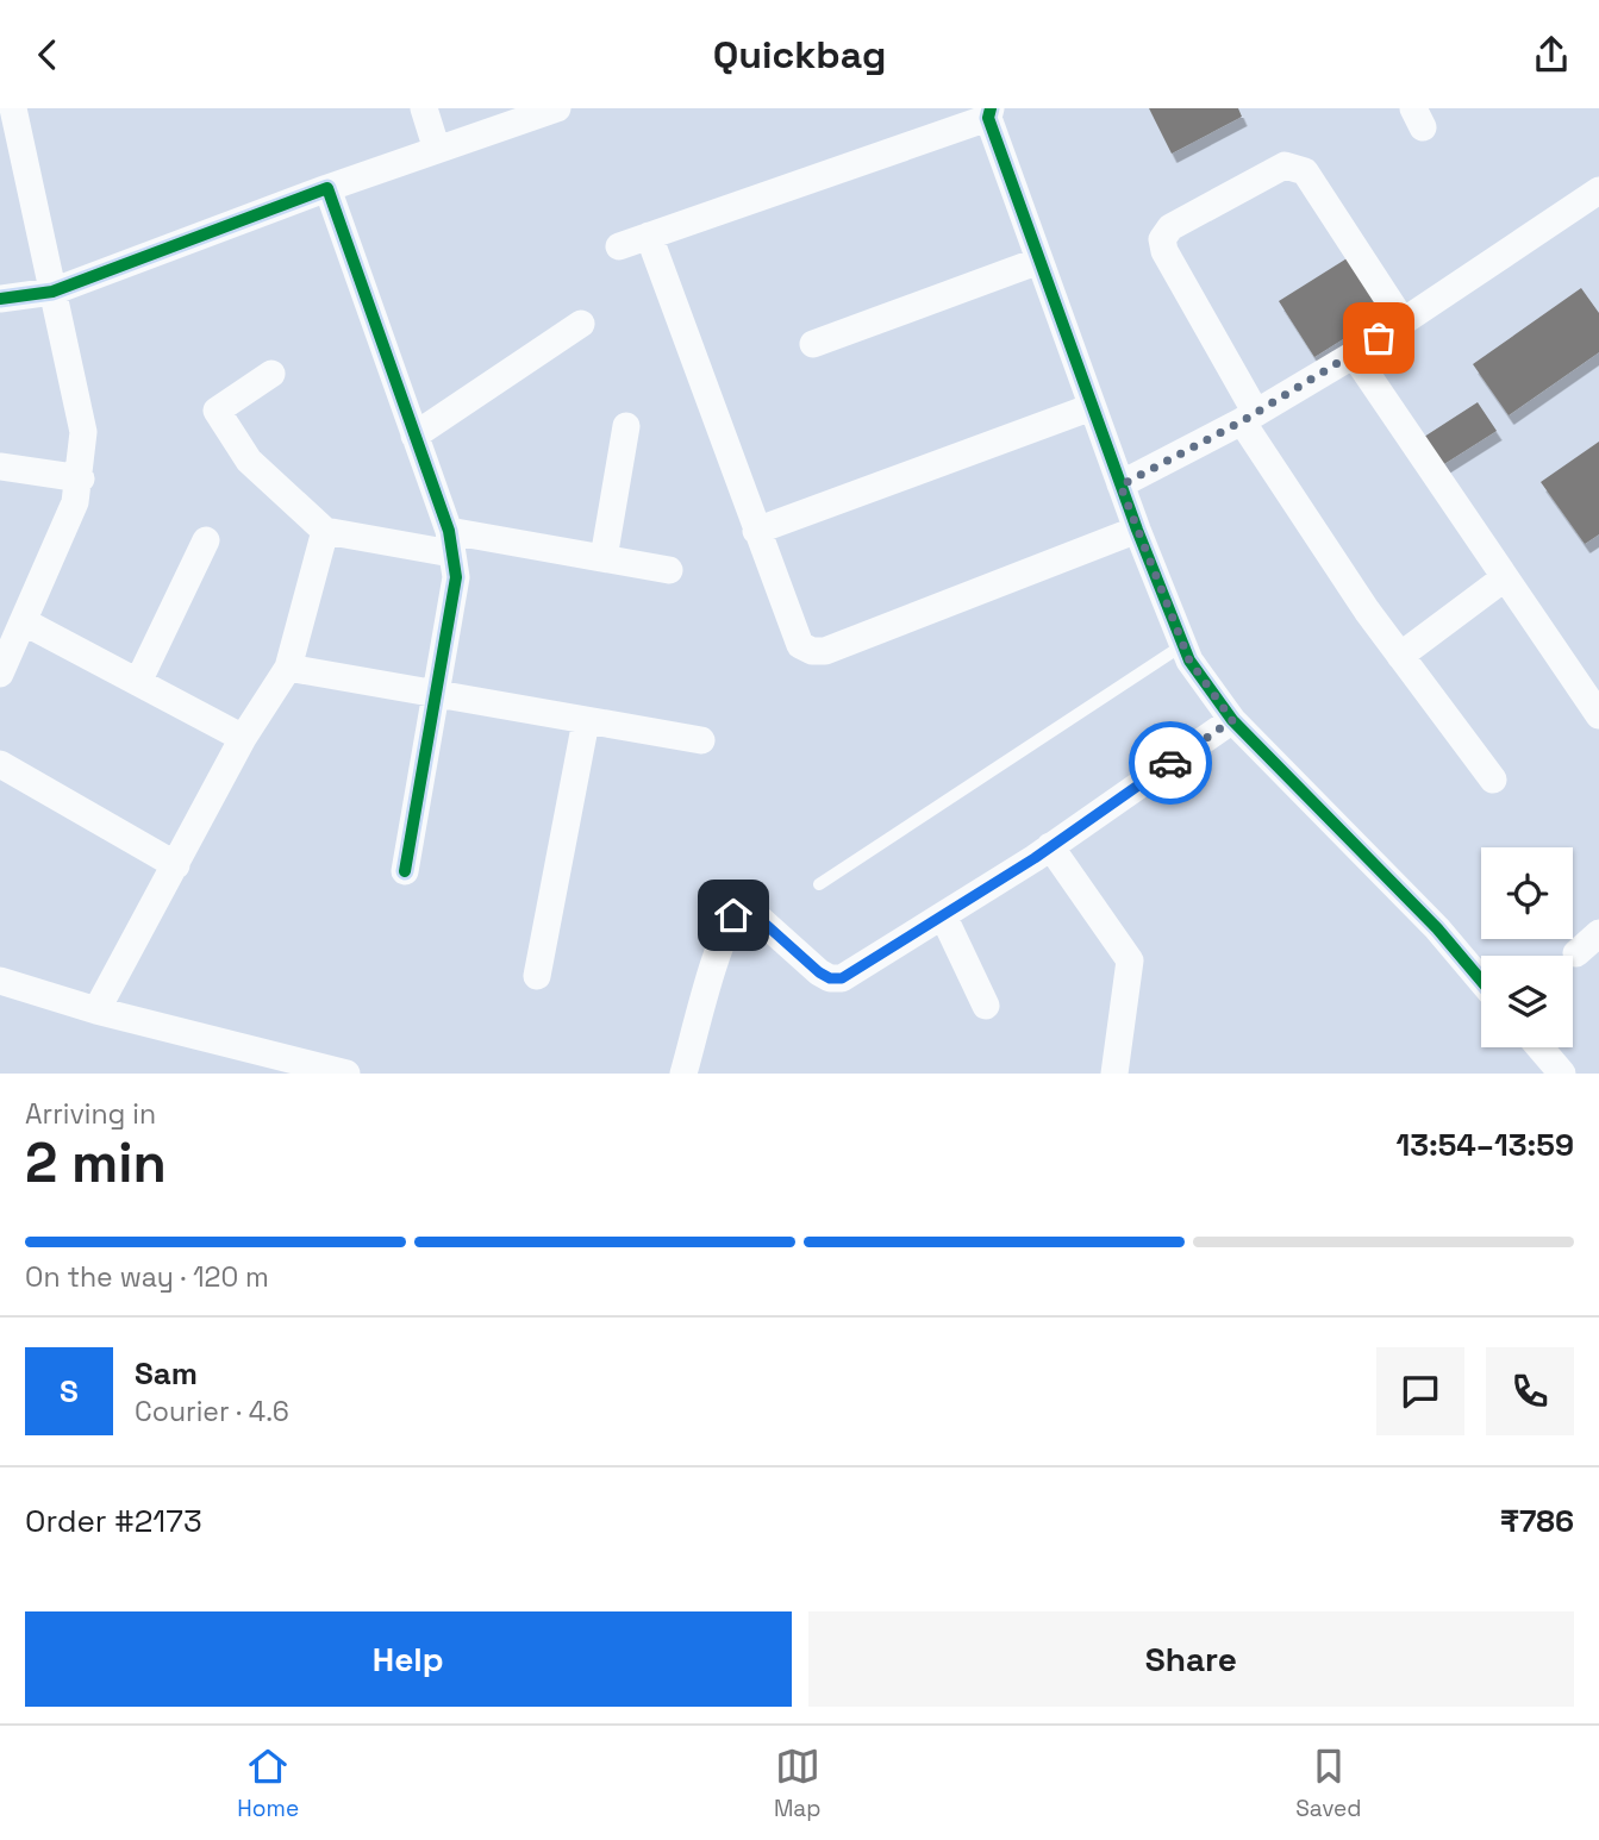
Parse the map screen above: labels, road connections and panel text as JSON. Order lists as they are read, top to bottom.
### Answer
{
  "page": {
    "header": "Quickbag",
    "heading": ["2 min", "Arriving in", "13:54–13:59"],
    "panel": [
      "Sam",
      "Courier · 4.6",
      "Order #2173",
      "₹786"
    ],
    "bar": "On the way · 120 m",
    "round": "S",
    "buttons": ["Help", "Share"],
    "tabs": ["Home", "Map", "Saved"]
  }
}
